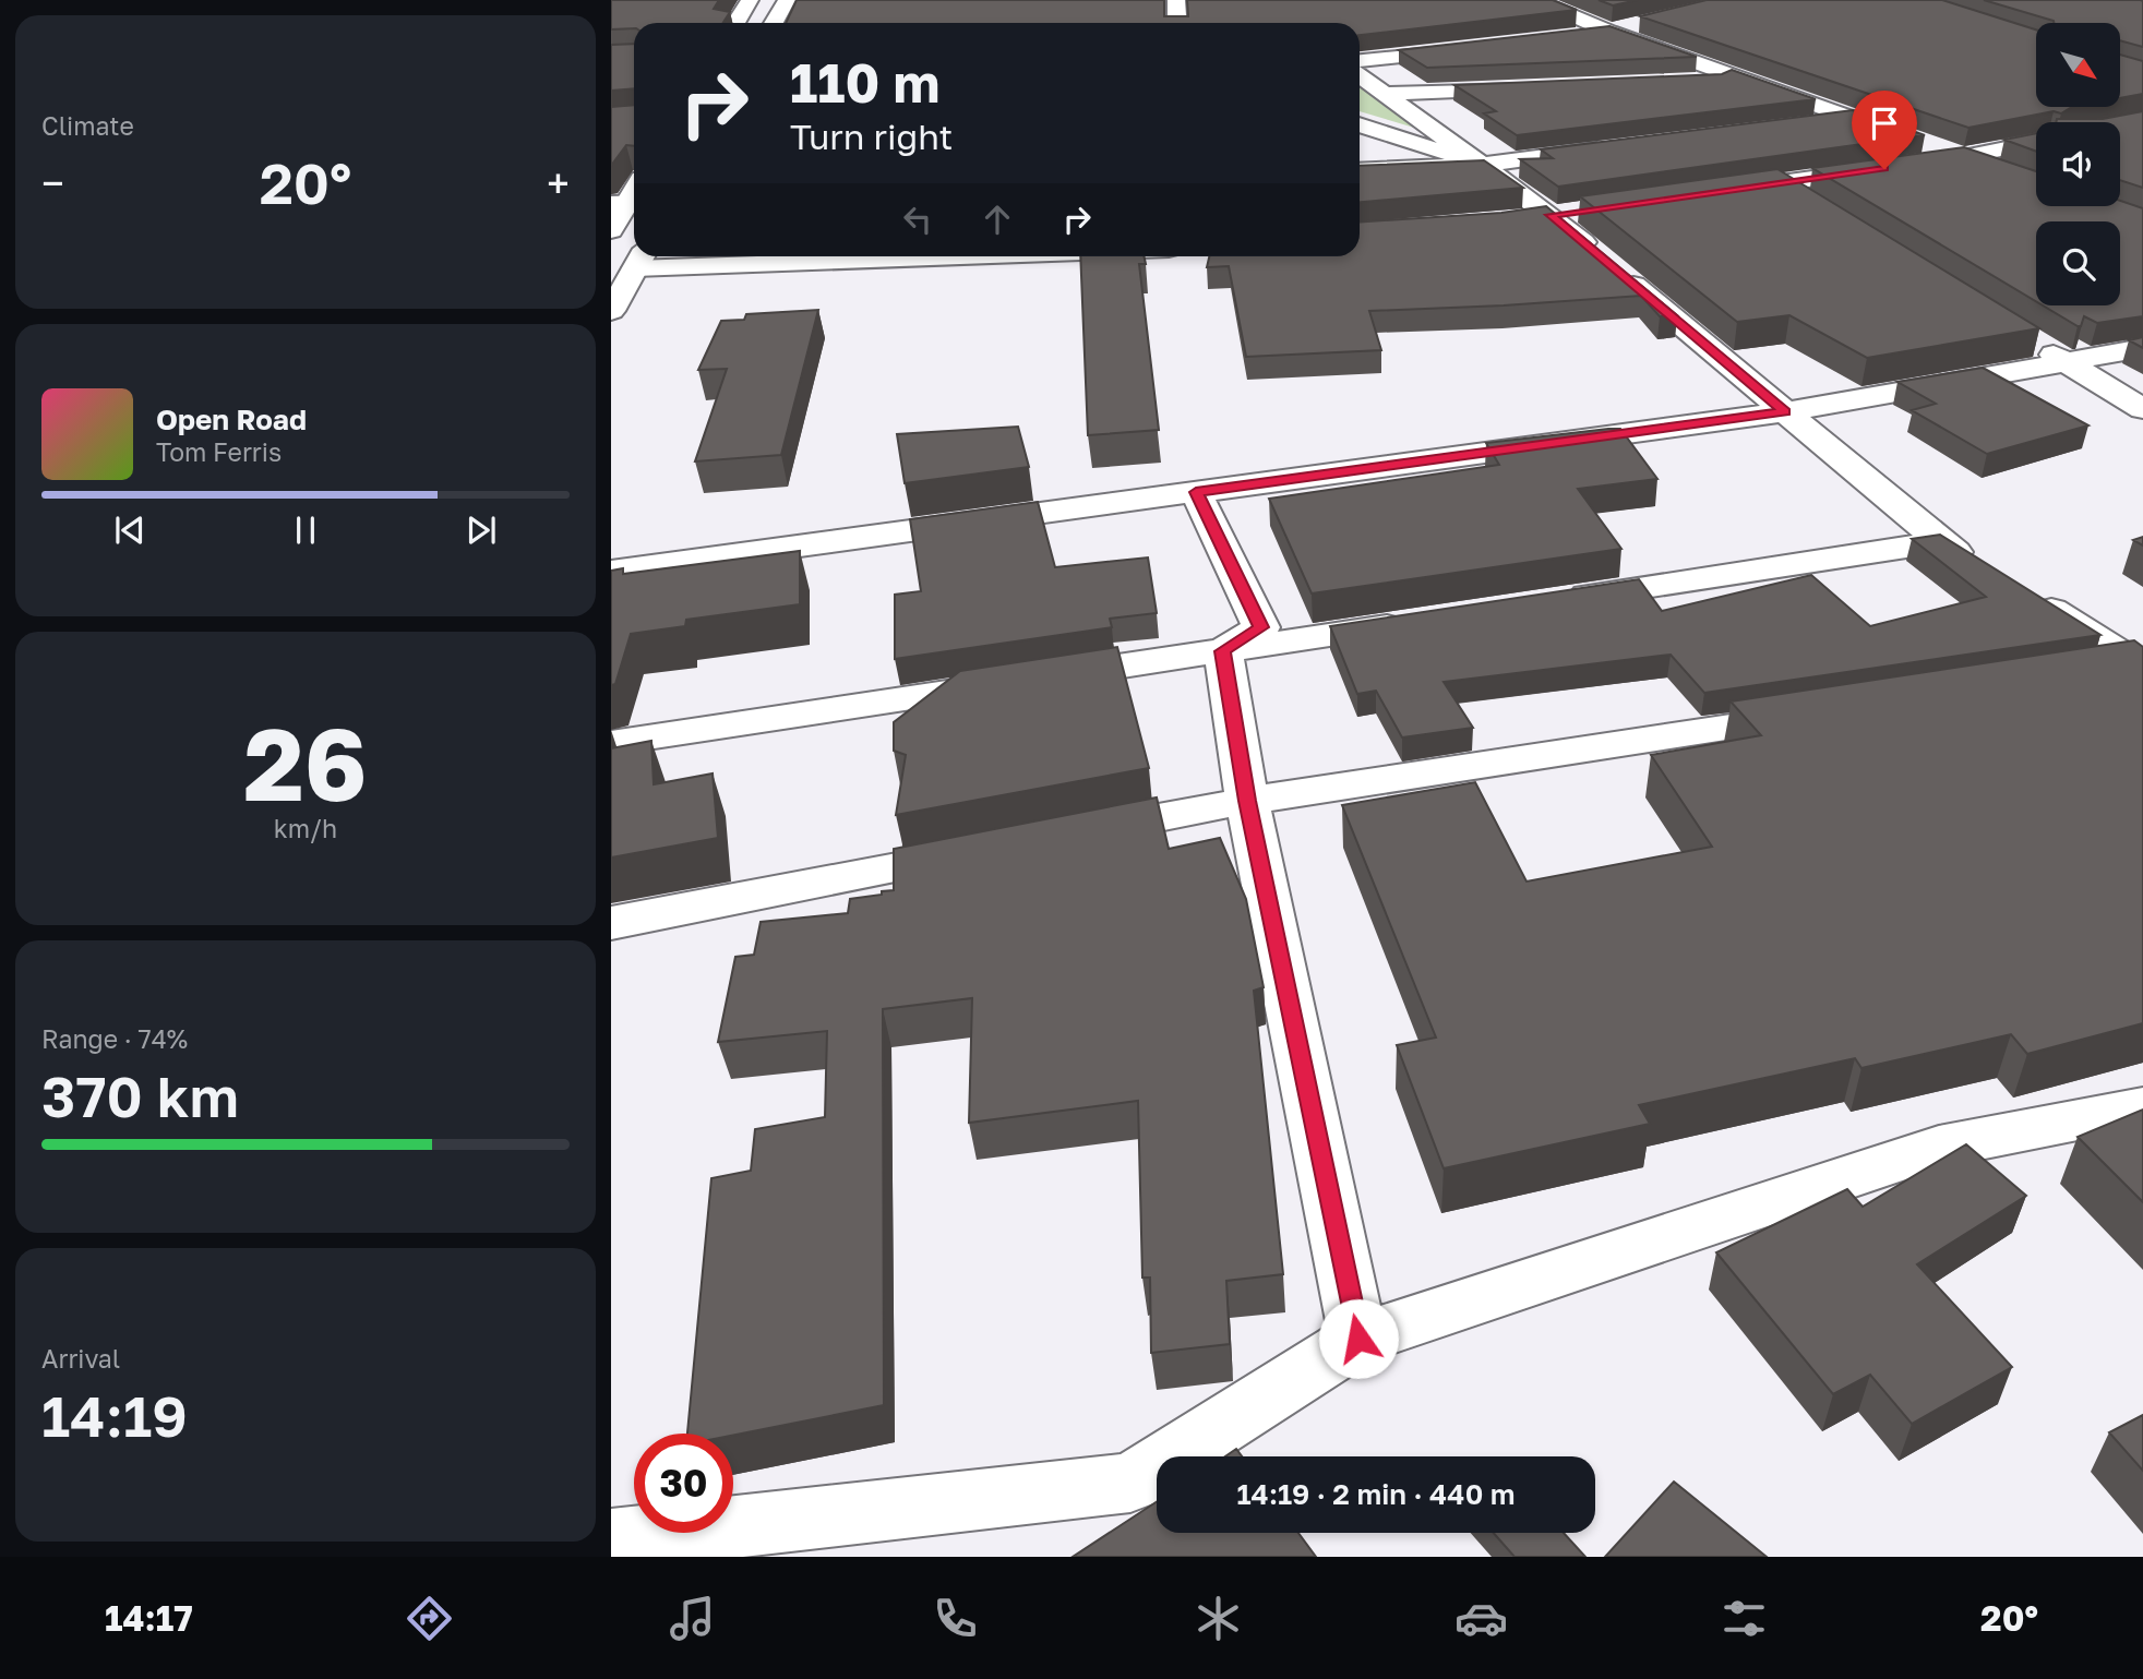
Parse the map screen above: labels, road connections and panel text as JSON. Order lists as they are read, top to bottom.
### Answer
{
  "north": "bottom right",
  "page": {
    "tile": [
      "Climate",
      ["26", "km/h"],
      ["Range · 74%", "370 km"],
      ["Arrival", "14:19"]
    ],
    "turn": ["110 m", "Turn right"],
    "heat": ["−", "20°", "+"],
    "song": ["Open Road", "Tom Ferris"],
    "limit": "30",
    "trip": "14:19 · 2 min · 440 m",
    "tabs": ["14:17", "20°"]
  }
}
